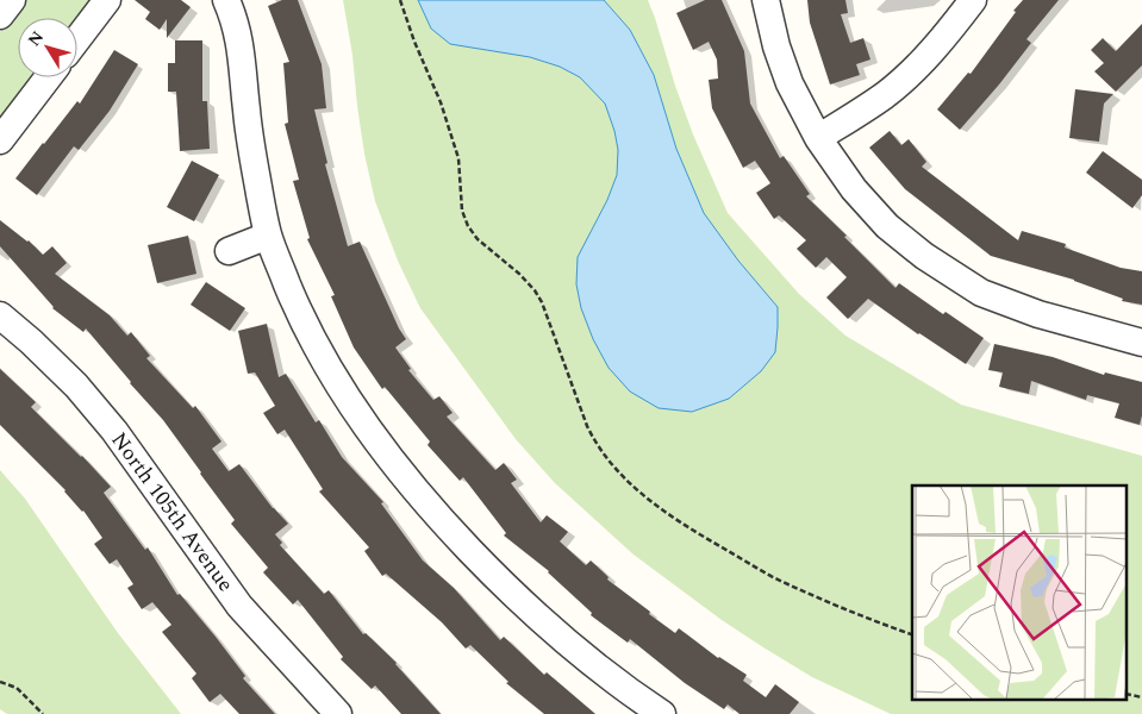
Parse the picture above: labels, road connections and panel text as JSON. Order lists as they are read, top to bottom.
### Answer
{
  "streets": {
    "street": ["North 105th Avenue"]
  },
  "north": "top left"
}
